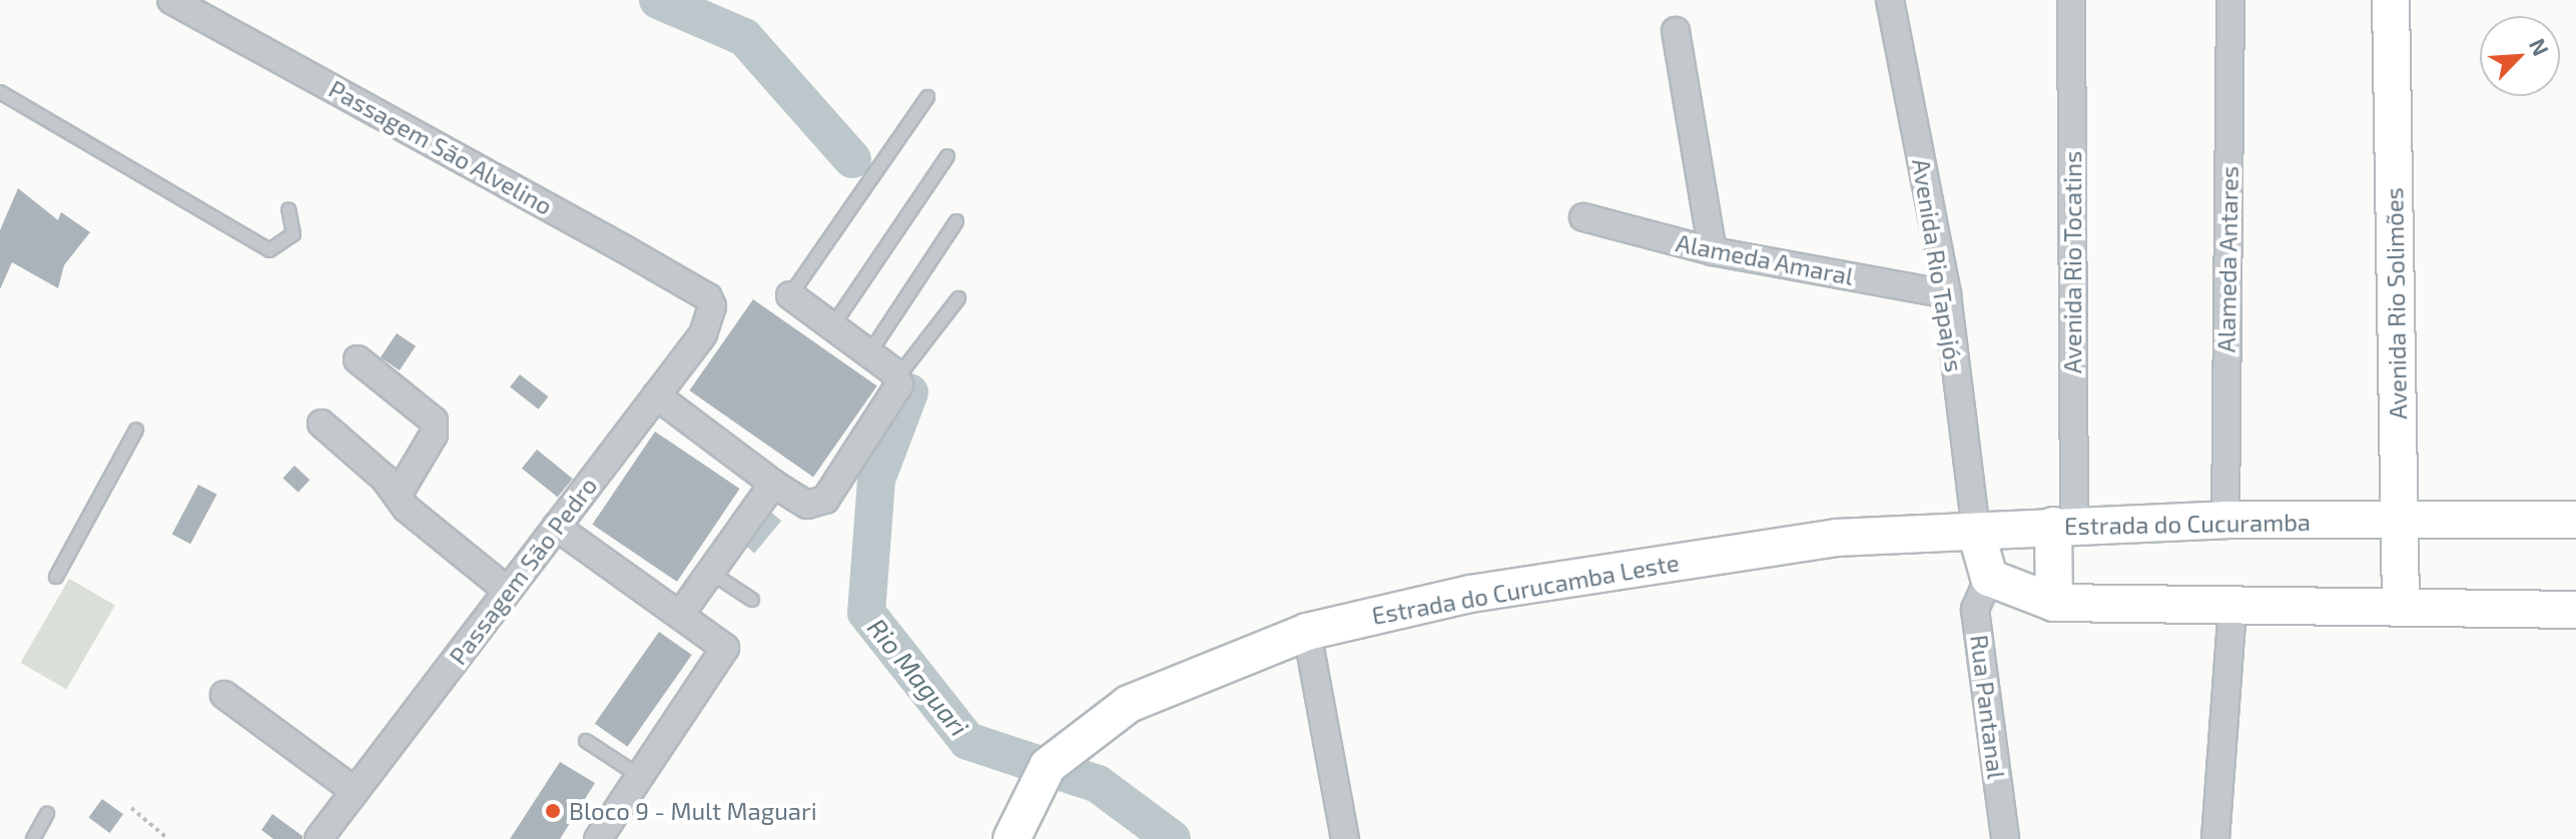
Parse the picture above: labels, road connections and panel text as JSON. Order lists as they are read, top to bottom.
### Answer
{
  "streets": {
    "main road": ["Avenida Rio Solimões", "Estrada do Cucuramba", "Estrada do Curucamba Leste"],
    "street": [
      "Passagem São Alvelino",
      "Alameda Amaral",
      "Alameda Antares",
      "Avenida Rio Tocatins",
      "Avenida Rio Tapajós",
      "Passagem São Pedro",
      "Rua Pantanal"
    ]
  },
  "crossings": [
    ["Passagem São Alvelino", "Passagem São Pedro"],
    ["Alameda Amaral", "Avenida Rio Tapajós"],
    ["Alameda Antares", "Estrada do Cucuramba"],
    ["Avenida Rio Tocatins", "Estrada do Cucuramba"],
    ["Avenida Rio Tapajós", "Estrada do Cucuramba"],
    ["Avenida Rio Tapajós", "Estrada do Curucamba Leste"],
    ["Avenida Rio Solimões", "Estrada do Cucuramba"],
    ["Estrada do Cucuramba", "Estrada do Curucamba Leste"]
  ],
  "water": ["Rio Maguari"],
  "places": ["Bloco 9 - Mult Maguari"],
  "north": "top right"
}
